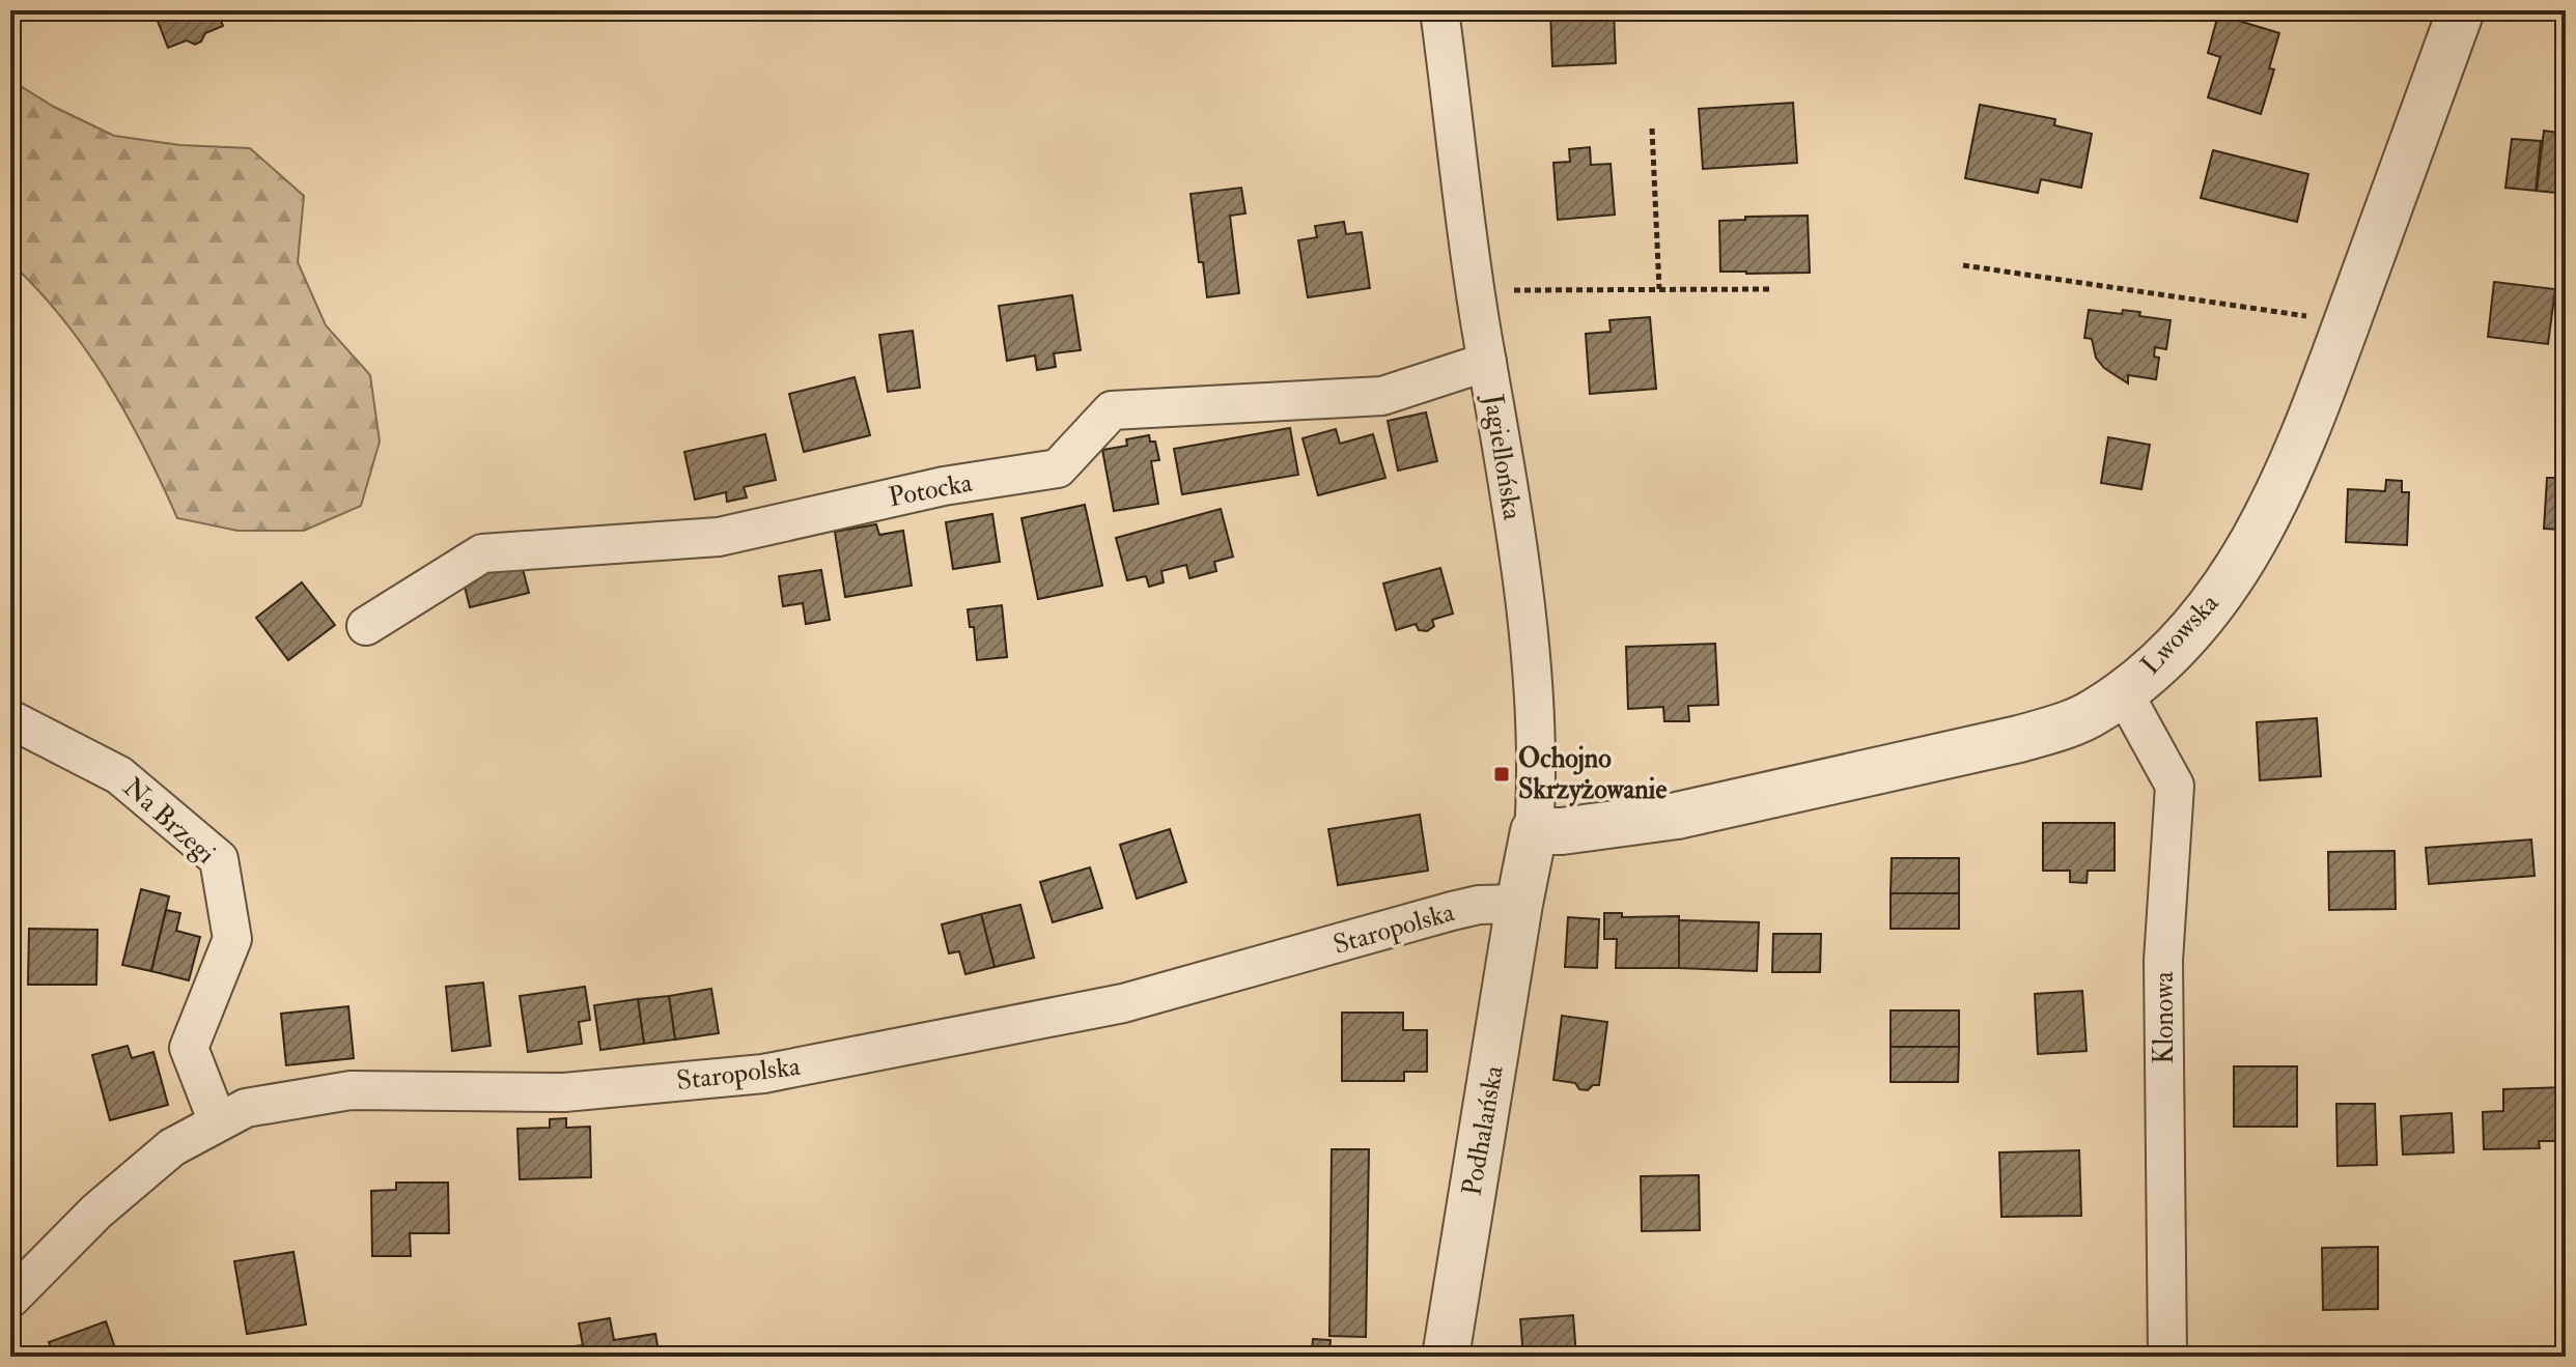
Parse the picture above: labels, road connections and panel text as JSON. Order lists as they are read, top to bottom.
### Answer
{
  "streets": {
    "street": [
      "Jagiellońska",
      "Potocka",
      "Lwowska",
      "Na Brzegi",
      "Staropolska",
      "Klonowa",
      "Podhalańska"
    ]
  },
  "crossings": [
    ["Jagiellońska", "Potocka"],
    ["Jagiellońska", "Lwowska"],
    ["Jagiellońska", "Staropolska"],
    ["Jagiellońska", "Podhalańska"],
    ["Lwowska", "Klonowa"],
    ["Na Brzegi", "Staropolska"],
    ["Staropolska", "Podhalańska"]
  ],
  "places": {
    "transit": ["Ochojno Skrzyżowanie"]
  }
}
